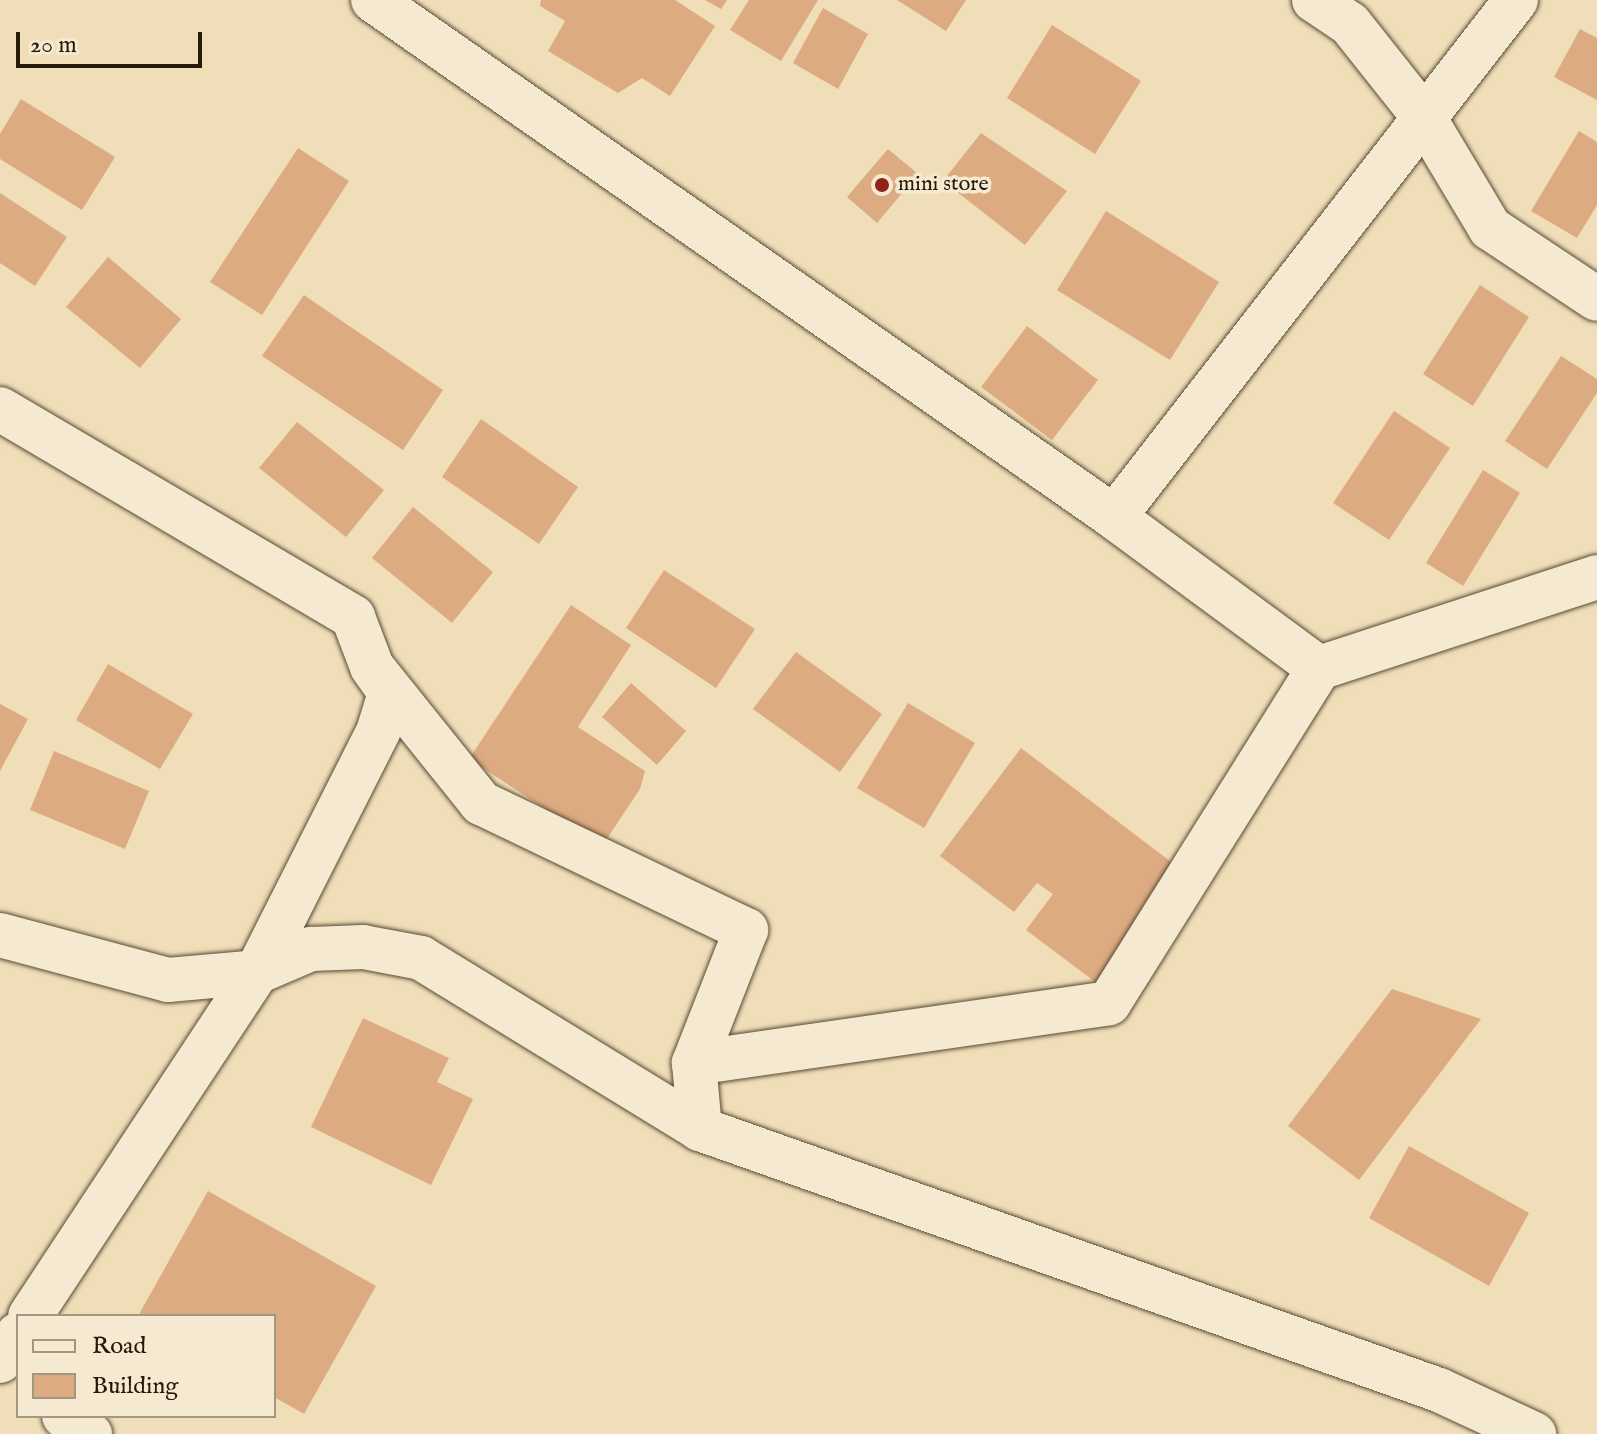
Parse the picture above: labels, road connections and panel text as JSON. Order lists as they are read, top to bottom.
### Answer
{
  "places": ["mini store"],
  "legend": ["Road", "Building"],
  "scale_bar": "20 m"
}
